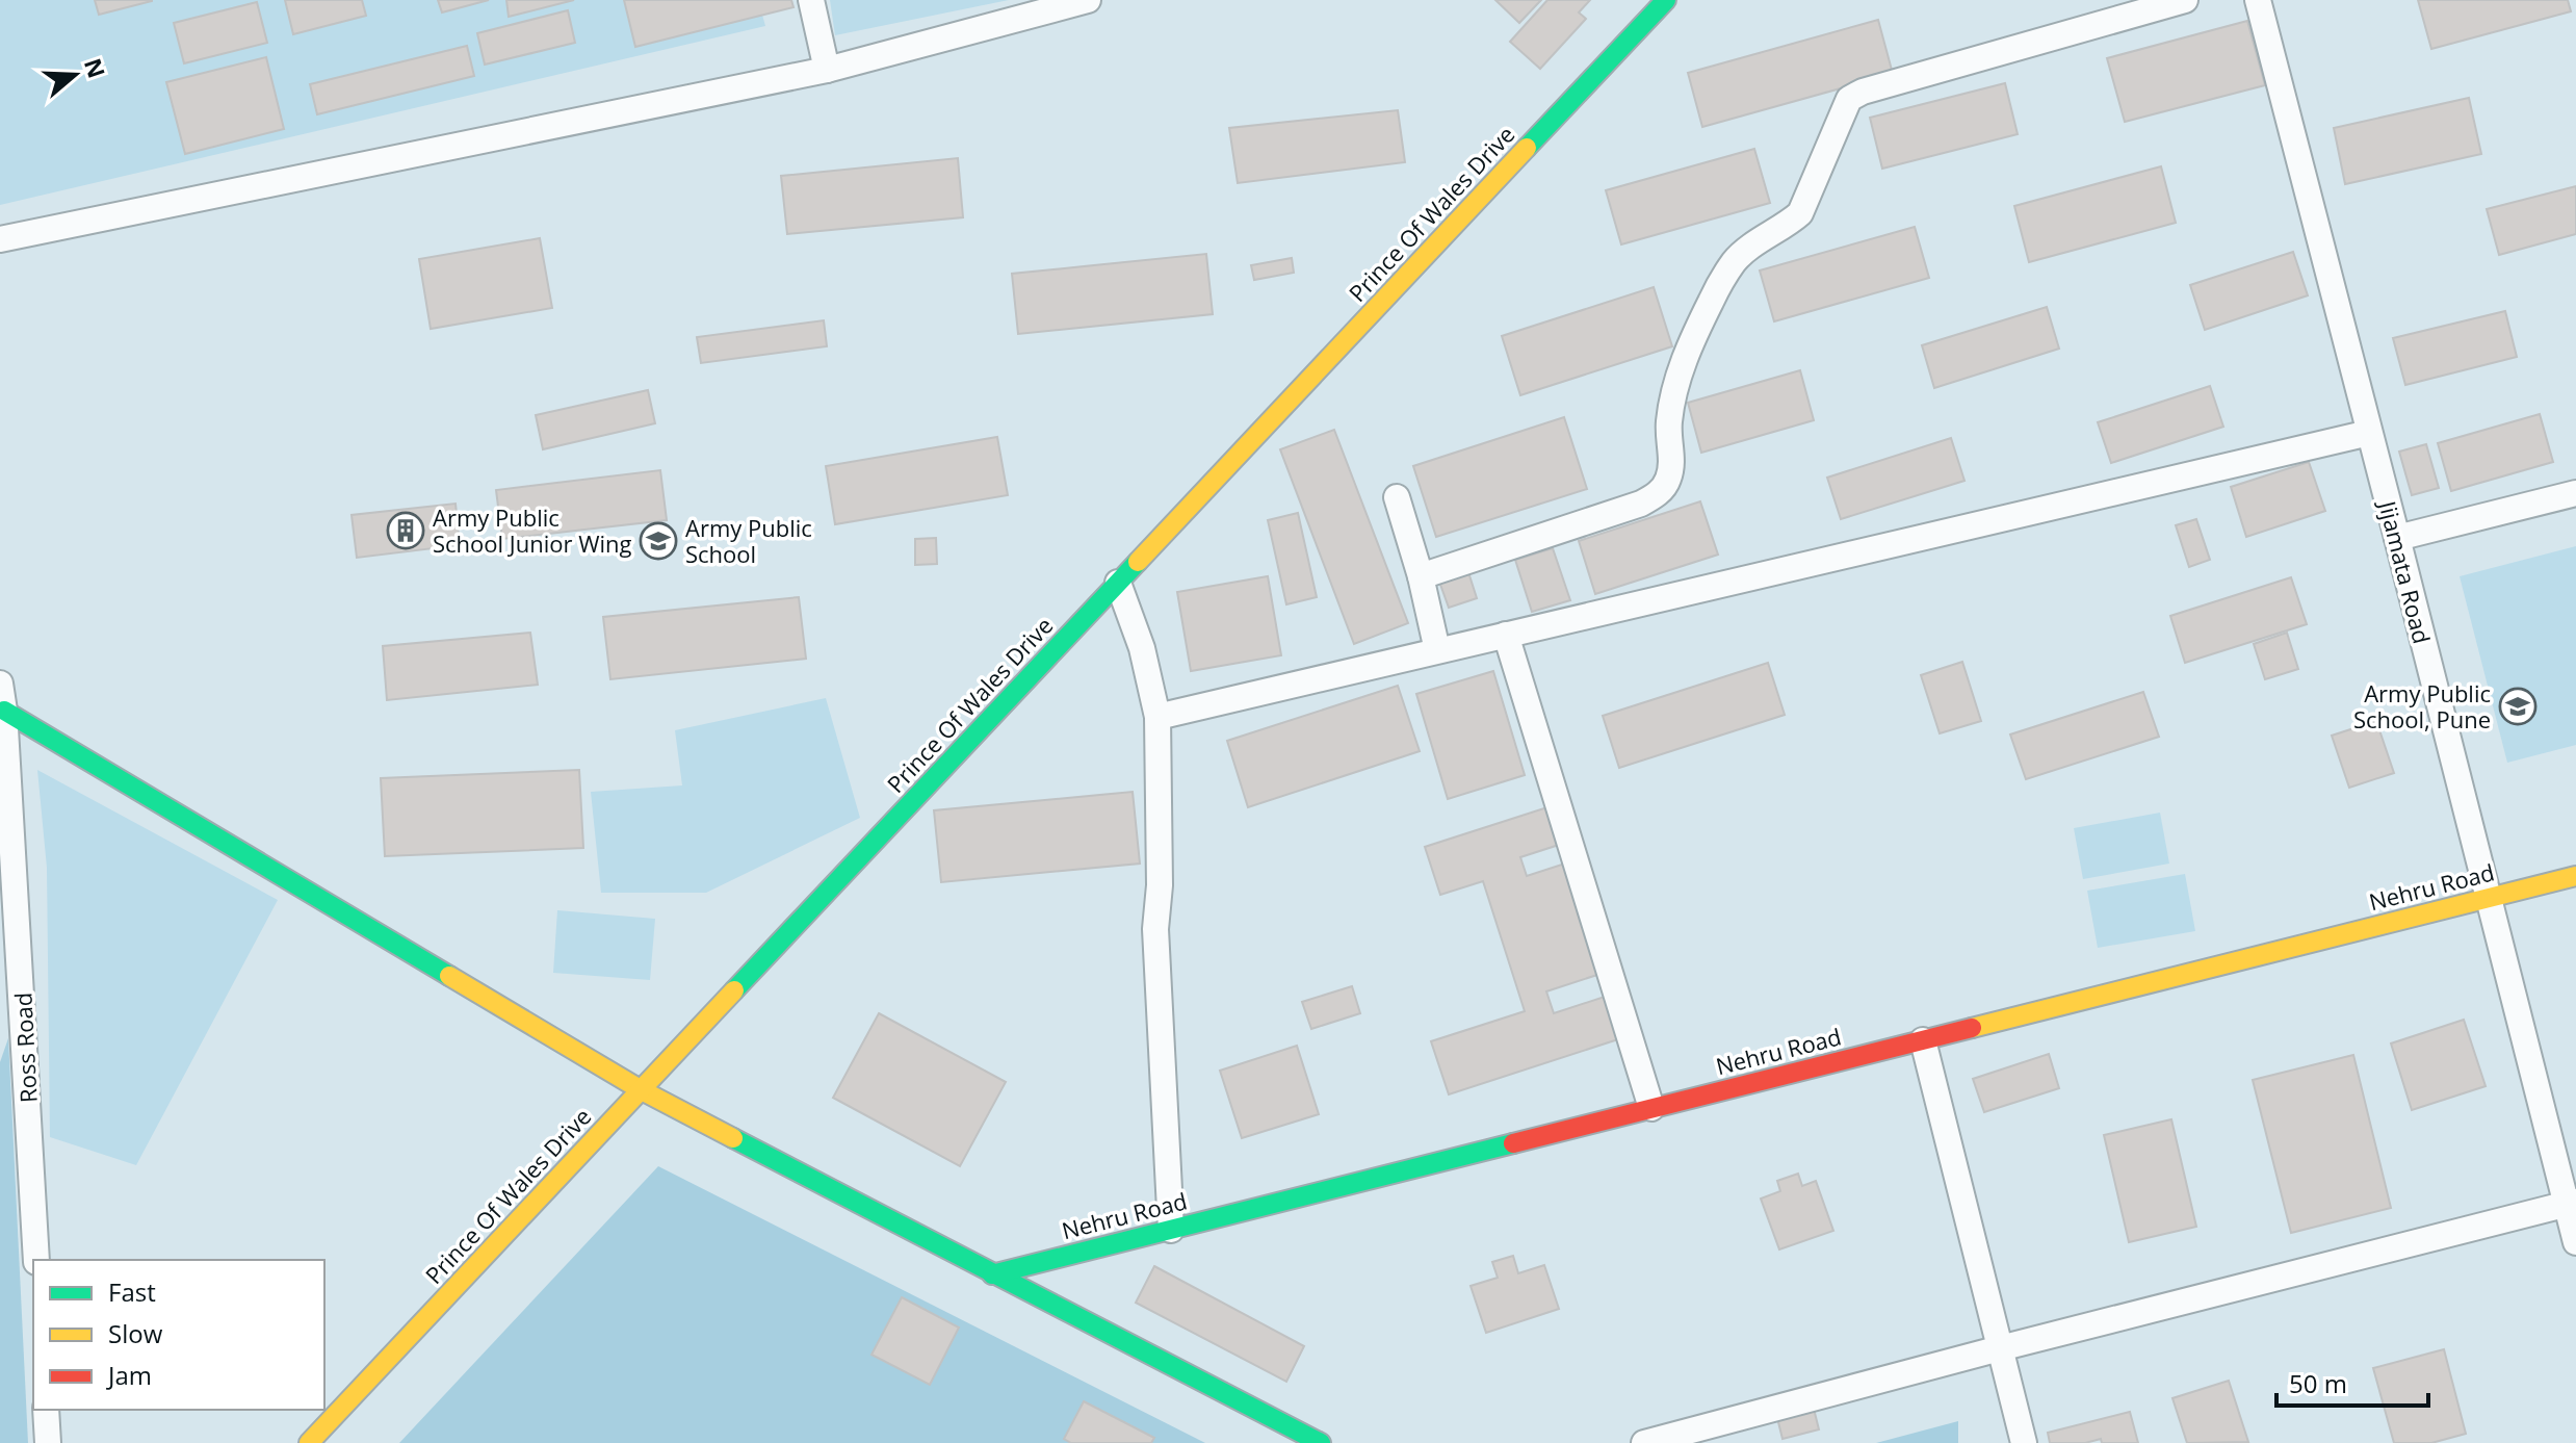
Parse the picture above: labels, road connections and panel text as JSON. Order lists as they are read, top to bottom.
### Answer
{
  "streets": {
    "street": [
      "Prince Of Wales Drive",
      "Jijamata Road",
      "Nehru Road",
      "Ross Road"
    ]
  },
  "crossings": [
    ["Jijamata Road", "Nehru Road"]
  ],
  "places": {
    "building": ["Army Public School Junior Wing"],
    "school or university": ["Army Public School", "Army Public School, Pune"]
  },
  "legend": ["Fast", "Slow", "Jam"],
  "scale_bar": "50 m",
  "north": "right"
}
